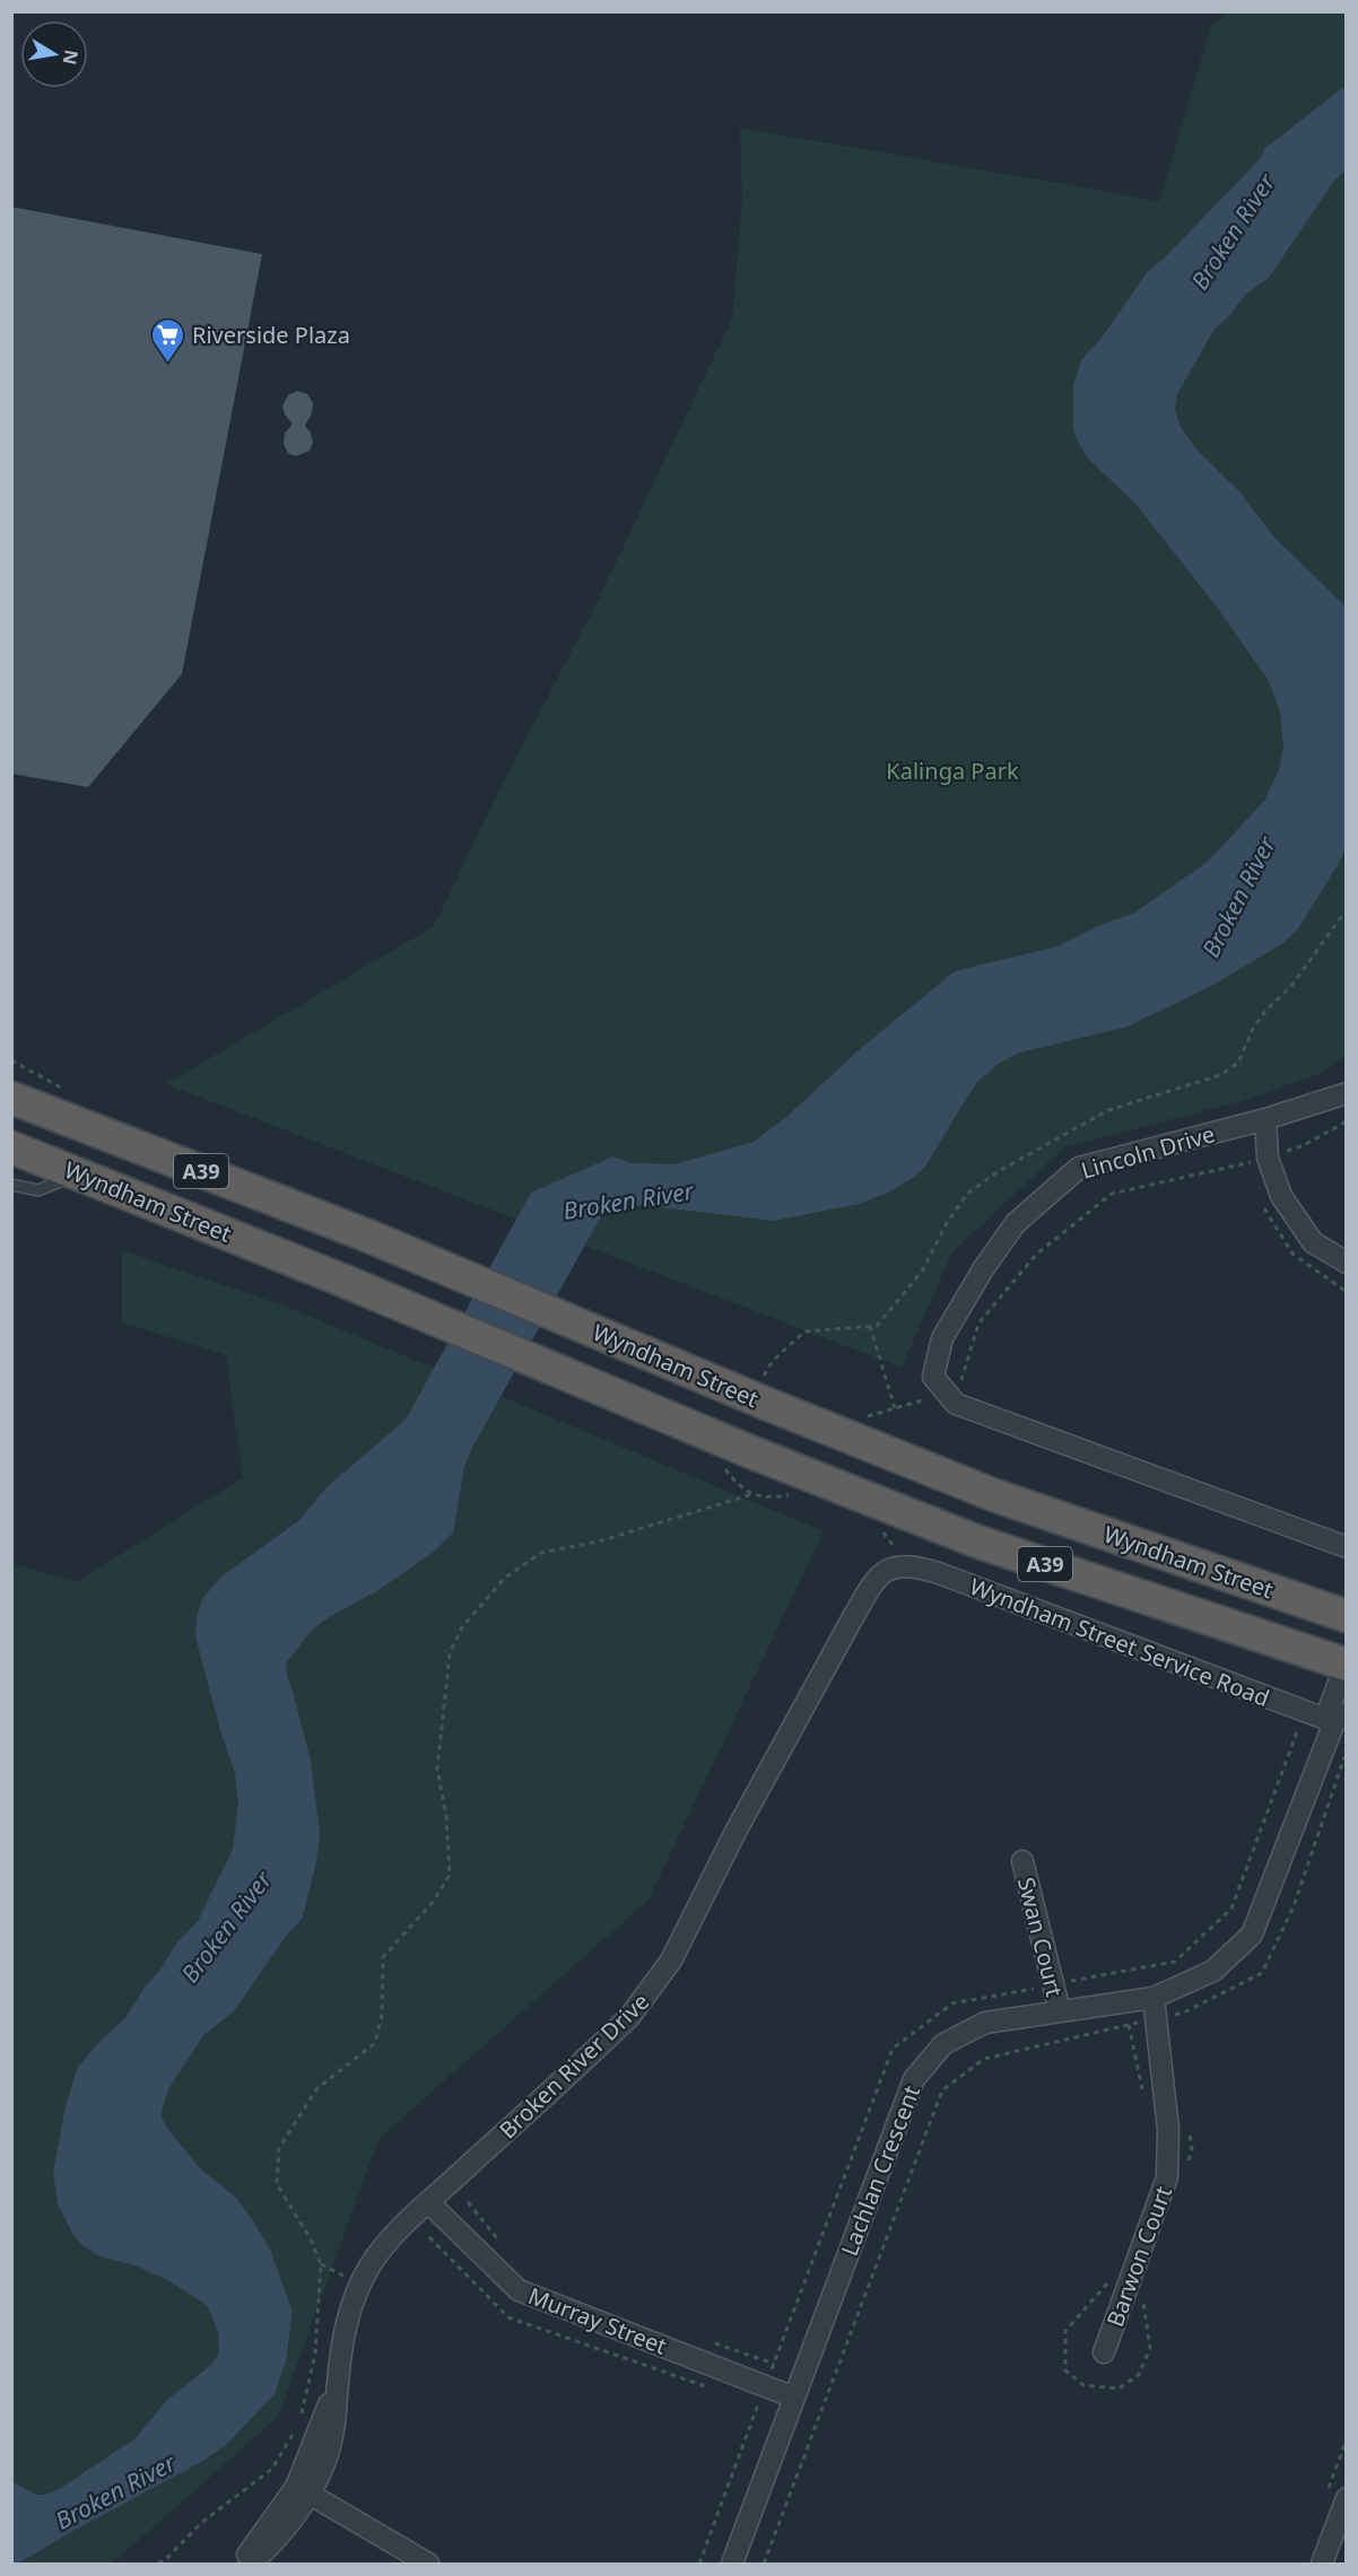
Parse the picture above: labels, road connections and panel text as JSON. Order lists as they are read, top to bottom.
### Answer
{
  "streets": {
    "highway": ["A39", "Wyndham Street"],
    "street": [
      "Lincoln Drive",
      "Wyndham Street Service Road",
      "Swan Court",
      "Broken River Drive",
      "Lachlan Crescent",
      "Barwon Court",
      "Murray Street"
    ]
  },
  "crossings": [
    ["Wyndham Street", "Lachlan Crescent"],
    ["Wyndham Street Service Road", "Broken River Drive"],
    ["Wyndham Street Service Road", "Lachlan Crescent"],
    ["Swan Court", "Lachlan Crescent"],
    ["Broken River Drive", "Murray Street"],
    ["Lachlan Crescent", "Barwon Court"],
    ["Lachlan Crescent", "Murray Street"]
  ],
  "water": ["Broken River"],
  "parks": ["Kalinga Park"],
  "places": {
    "supermarket": ["Riverside Plaza"]
  },
  "north": "right"
}
